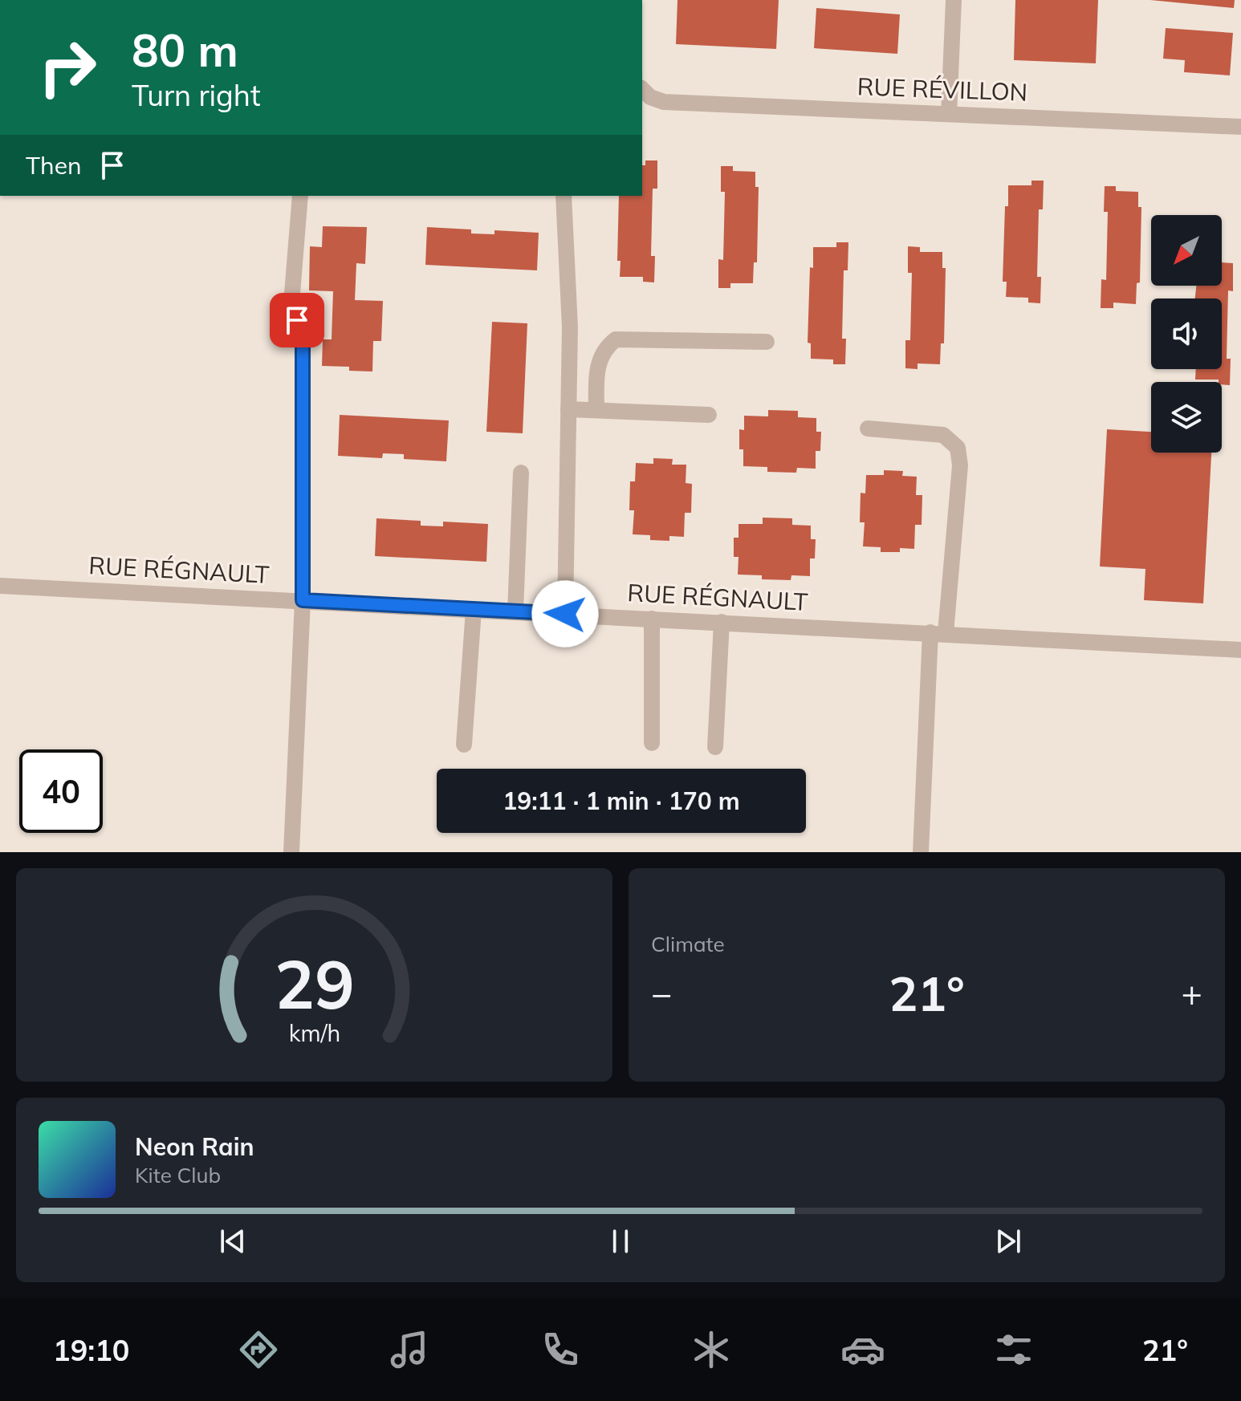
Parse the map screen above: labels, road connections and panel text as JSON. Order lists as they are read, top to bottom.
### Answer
{
  "streets": {
    "street": ["RUE RÉVILLON", "RUE RÉGNAULT"]
  },
  "north": "bottom left",
  "page": {
    "turn": ["80 m", "Turn right"],
    "then": "Then",
    "limit": "40",
    "trip": "19:11 · 1 min · 170 m",
    "tile": "Climate",
    "heat": ["−", "21°", "+"],
    "song": ["Neon Rain", "Kite Club"],
    "tabs": ["19:10", "21°"],
    "gauge": ["29", "km/h"]
  }
}
